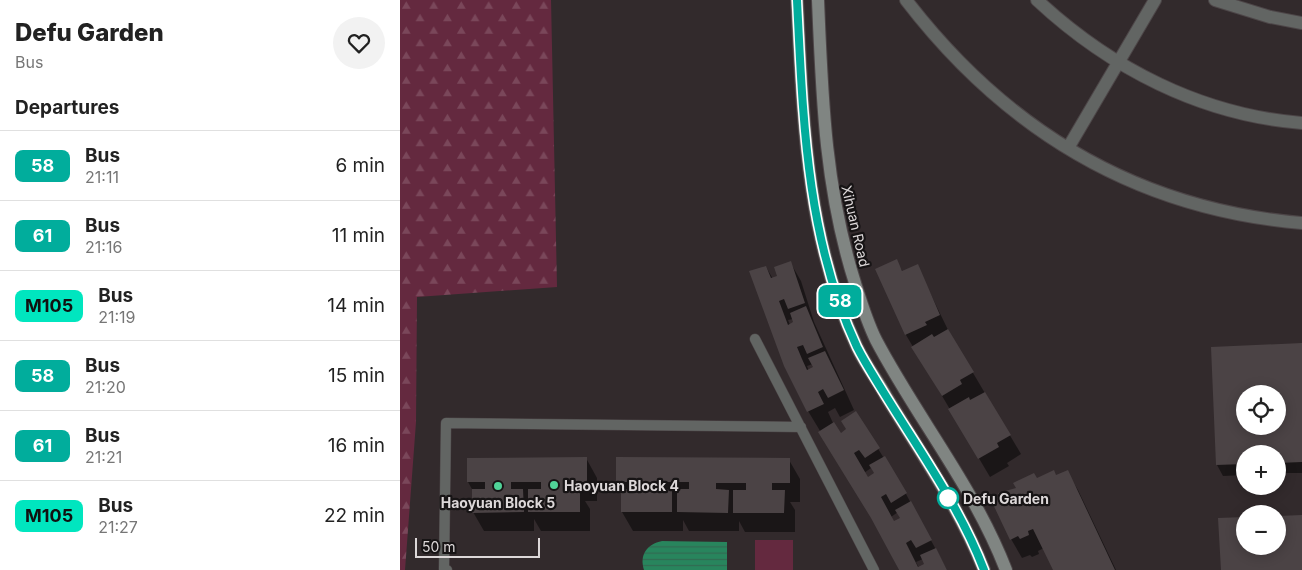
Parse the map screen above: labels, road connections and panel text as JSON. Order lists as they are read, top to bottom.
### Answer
{
  "streets": {
    "main road": ["Xihuan Road"]
  },
  "places": ["Haoyuan Block 4", "Haoyuan Block 5", "Defu Garden"],
  "lines": ["bus line 58"],
  "scale_bar": "50 m",
  "page": {
    "heading": [
      ["Defu Garden", "Bus"],
      "Departures"
    ],
    "on_map": "58",
    "list": [
      {
        "mark": "58",
        "name": "Bus",
        "note": "21:11",
        "value": "6 min"
      },
      {
        "mark": "61",
        "name": "Bus",
        "note": "21:16",
        "value": "11 min"
      },
      {
        "mark": "M105",
        "name": "Bus",
        "note": "21:19",
        "value": "14 min"
      },
      {
        "mark": "58",
        "name": "Bus",
        "note": "21:20",
        "value": "15 min"
      },
      {
        "mark": "61",
        "name": "Bus",
        "note": "21:21",
        "value": "16 min"
      },
      {
        "mark": "M105",
        "name": "Bus",
        "note": "21:27",
        "value": "22 min"
      }
    ],
    "map_buttons": ["+", "−"],
    "scale": "50 m"
  }
}
